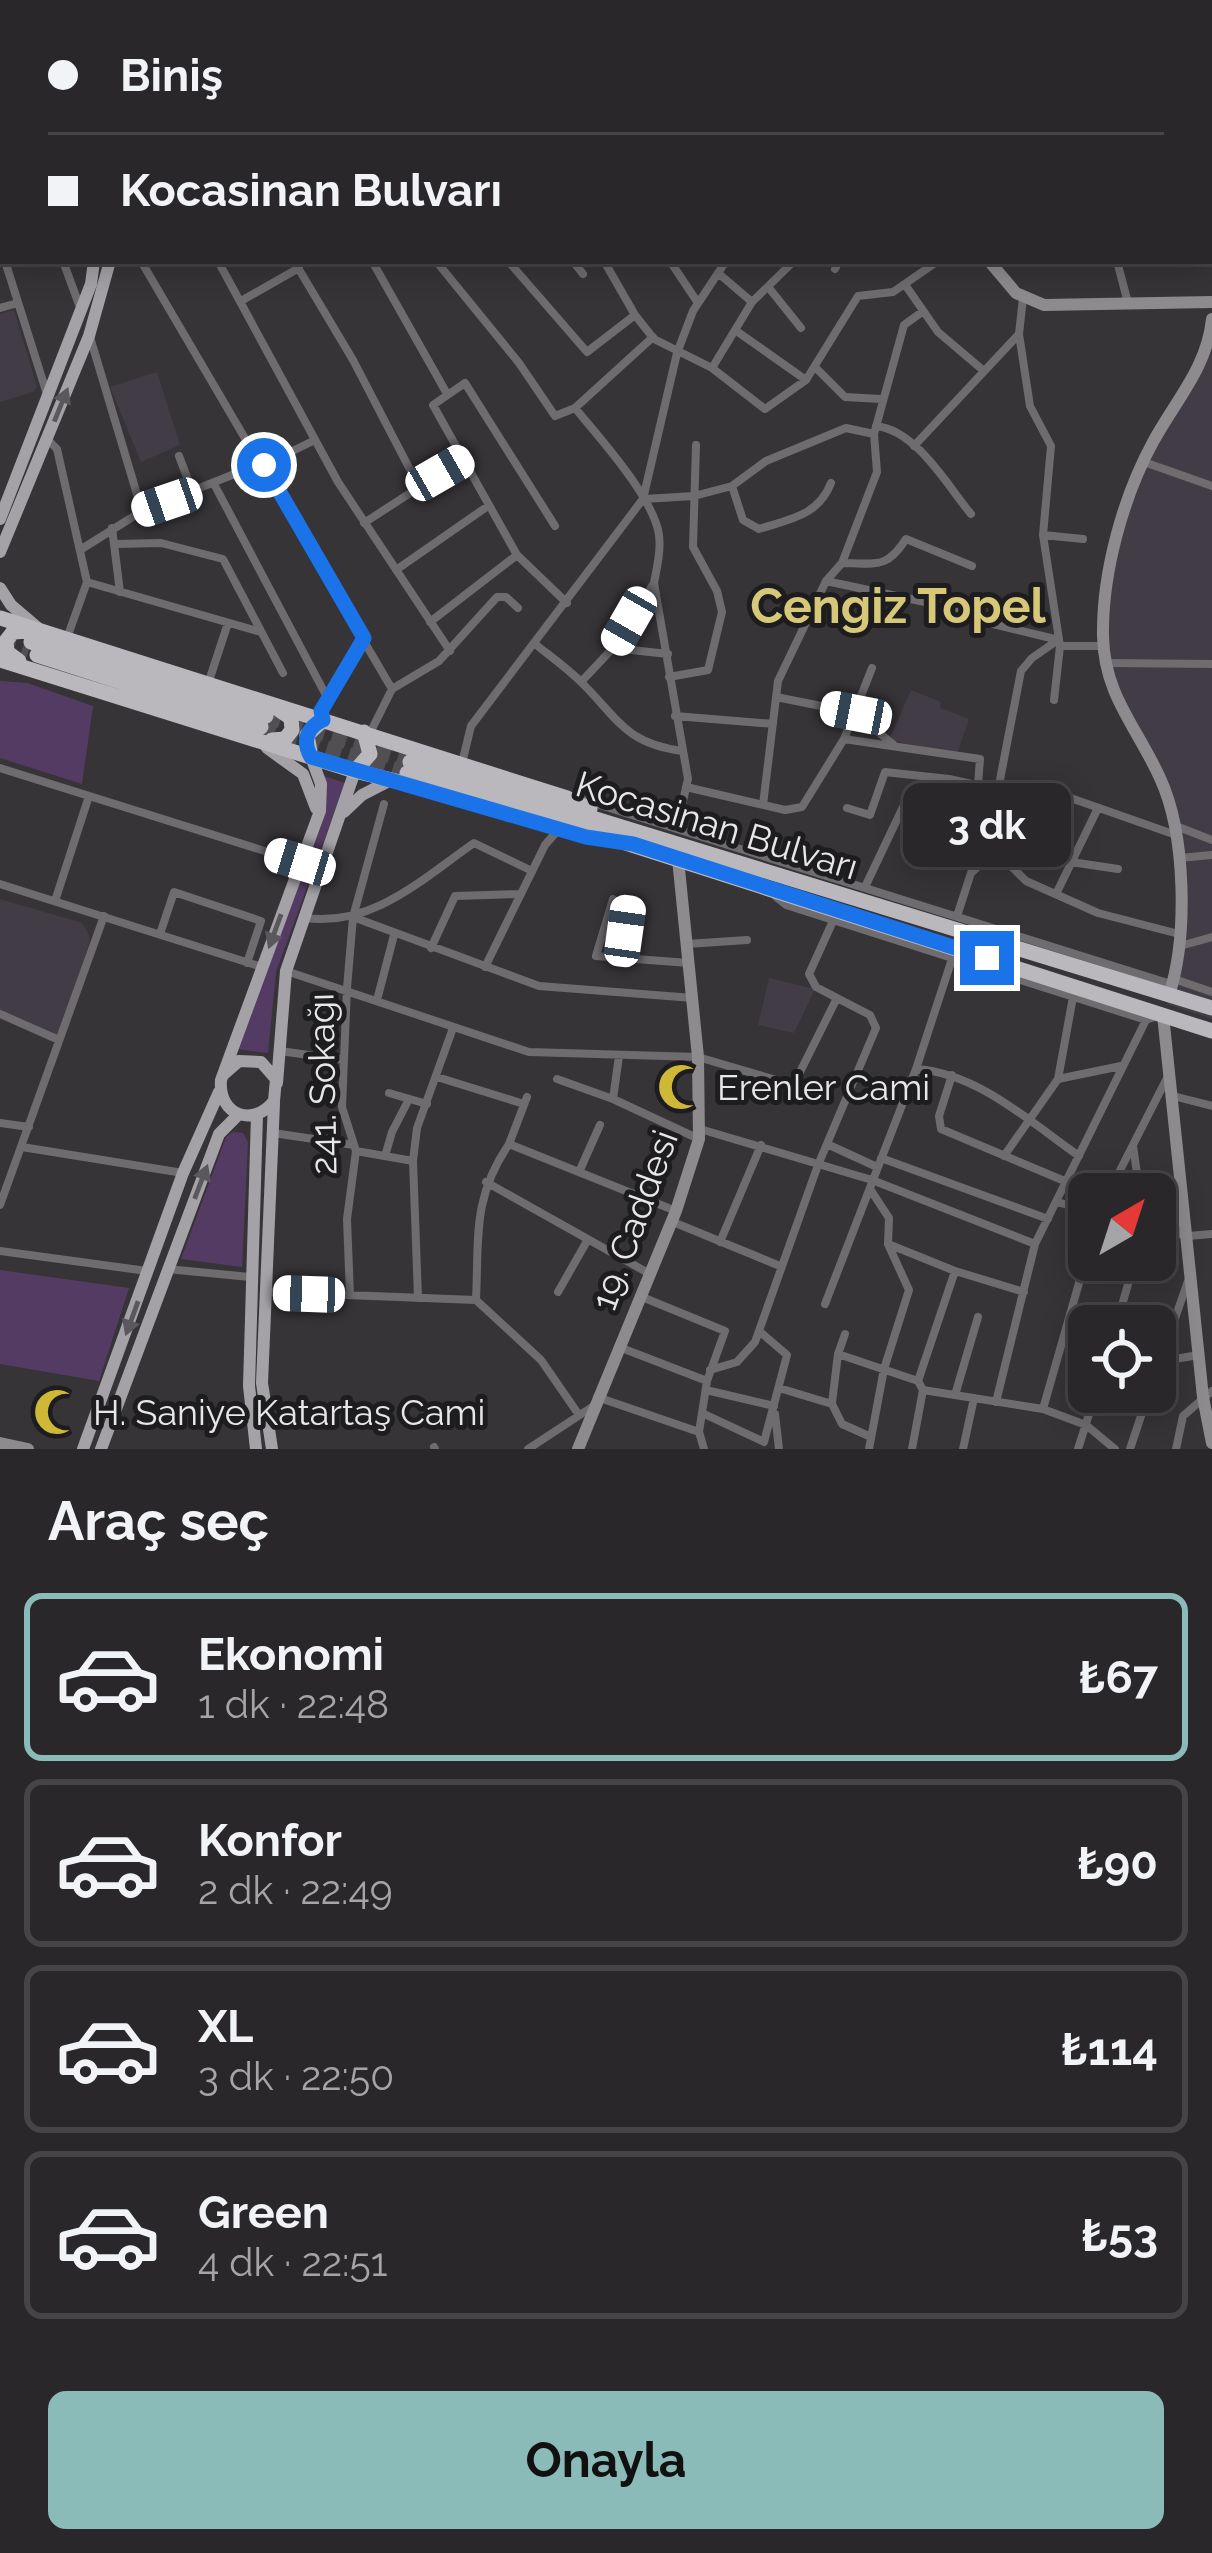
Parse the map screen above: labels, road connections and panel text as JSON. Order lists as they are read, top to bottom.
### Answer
{
  "streets": {
    "highway": ["Kocasinan Bulvarı"],
    "street": ["241. Sokağı", "19. Caddesi"]
  },
  "crossings": [
    ["Kocasinan Bulvarı", "19. Caddesi"]
  ],
  "districts": ["Cengiz Topel"],
  "places": {
    "mosque": ["Erenler Cami", "H. Saniye Katartaş Cami"]
  },
  "north": "top right",
  "page": {
    "banner": ["Biniş", "Kocasinan Bulvarı"],
    "bubble": "3 dk",
    "heading": "Araç seç",
    "list": [
      {
        "name": "Ekonomi",
        "note": "1 dk · 22:48",
        "value": "₺67"
      },
      {
        "name": "Konfor",
        "note": "2 dk · 22:49",
        "value": "₺90"
      },
      {
        "name": "XL",
        "note": "3 dk · 22:50",
        "value": "₺114"
      },
      {
        "name": "Green",
        "note": "4 dk · 22:51",
        "value": "₺53"
      }
    ],
    "buttons": "Onayla"
  }
}
